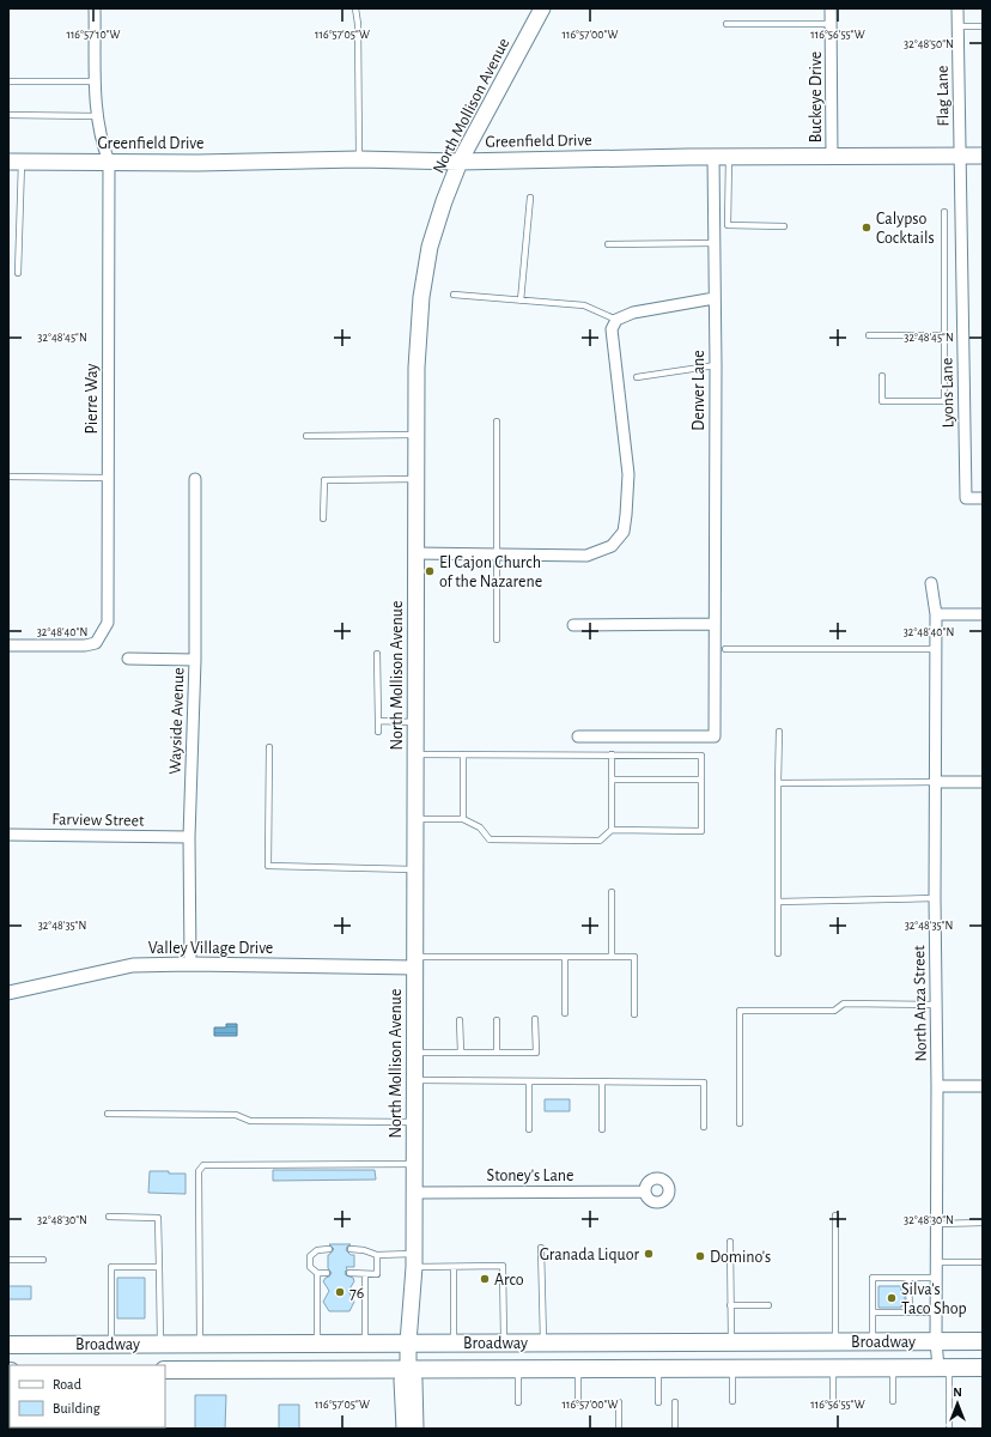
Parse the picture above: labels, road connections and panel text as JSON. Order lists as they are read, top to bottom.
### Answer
{
  "streets": {
    "main road": ["North Mollison Avenue", "Greenfield Drive", "Broadway"],
    "street": [
      "Flag Lane",
      "Buckeye Drive",
      "Denver Lane",
      "Lyons Lane",
      "Pierre Way",
      "Wayside Avenue",
      "Farview Street",
      "Valley Village Drive",
      "North Anza Street",
      "Stoney's Lane"
    ]
  },
  "crossings": [
    ["Flag Lane", "Greenfield Drive"],
    ["Flag Lane", "Lyons Lane"],
    ["Buckeye Drive", "Greenfield Drive"],
    ["North Mollison Avenue", "Greenfield Drive"],
    ["North Mollison Avenue", "Valley Village Drive"],
    ["North Mollison Avenue", "Stoney's Lane"],
    ["North Mollison Avenue", "Broadway"],
    ["Greenfield Drive", "Denver Lane"],
    ["Greenfield Drive", "Lyons Lane"],
    ["Greenfield Drive", "Pierre Way"],
    ["Wayside Avenue", "Farview Street"],
    ["Wayside Avenue", "Valley Village Drive"],
    ["North Anza Street", "Broadway"]
  ],
  "places": [
    "Calypso Cocktails",
    "El Cajon Church of the Nazarene",
    "Granada Liquor",
    "Domino's",
    "Arco",
    "76",
    "Silva's Taco Shop"
  ],
  "legend": ["Road", "Building"],
  "north": "top",
  "coordinates": [
    "116°57'10\"W",
    "116°57'05\"W",
    "116°57'00\"W",
    "116°56'55\"W",
    "32°48'50\"N",
    "32°48'45\"N",
    "32°48'40\"N",
    "32°48'35\"N",
    "32°48'30\"N"
  ]
}
